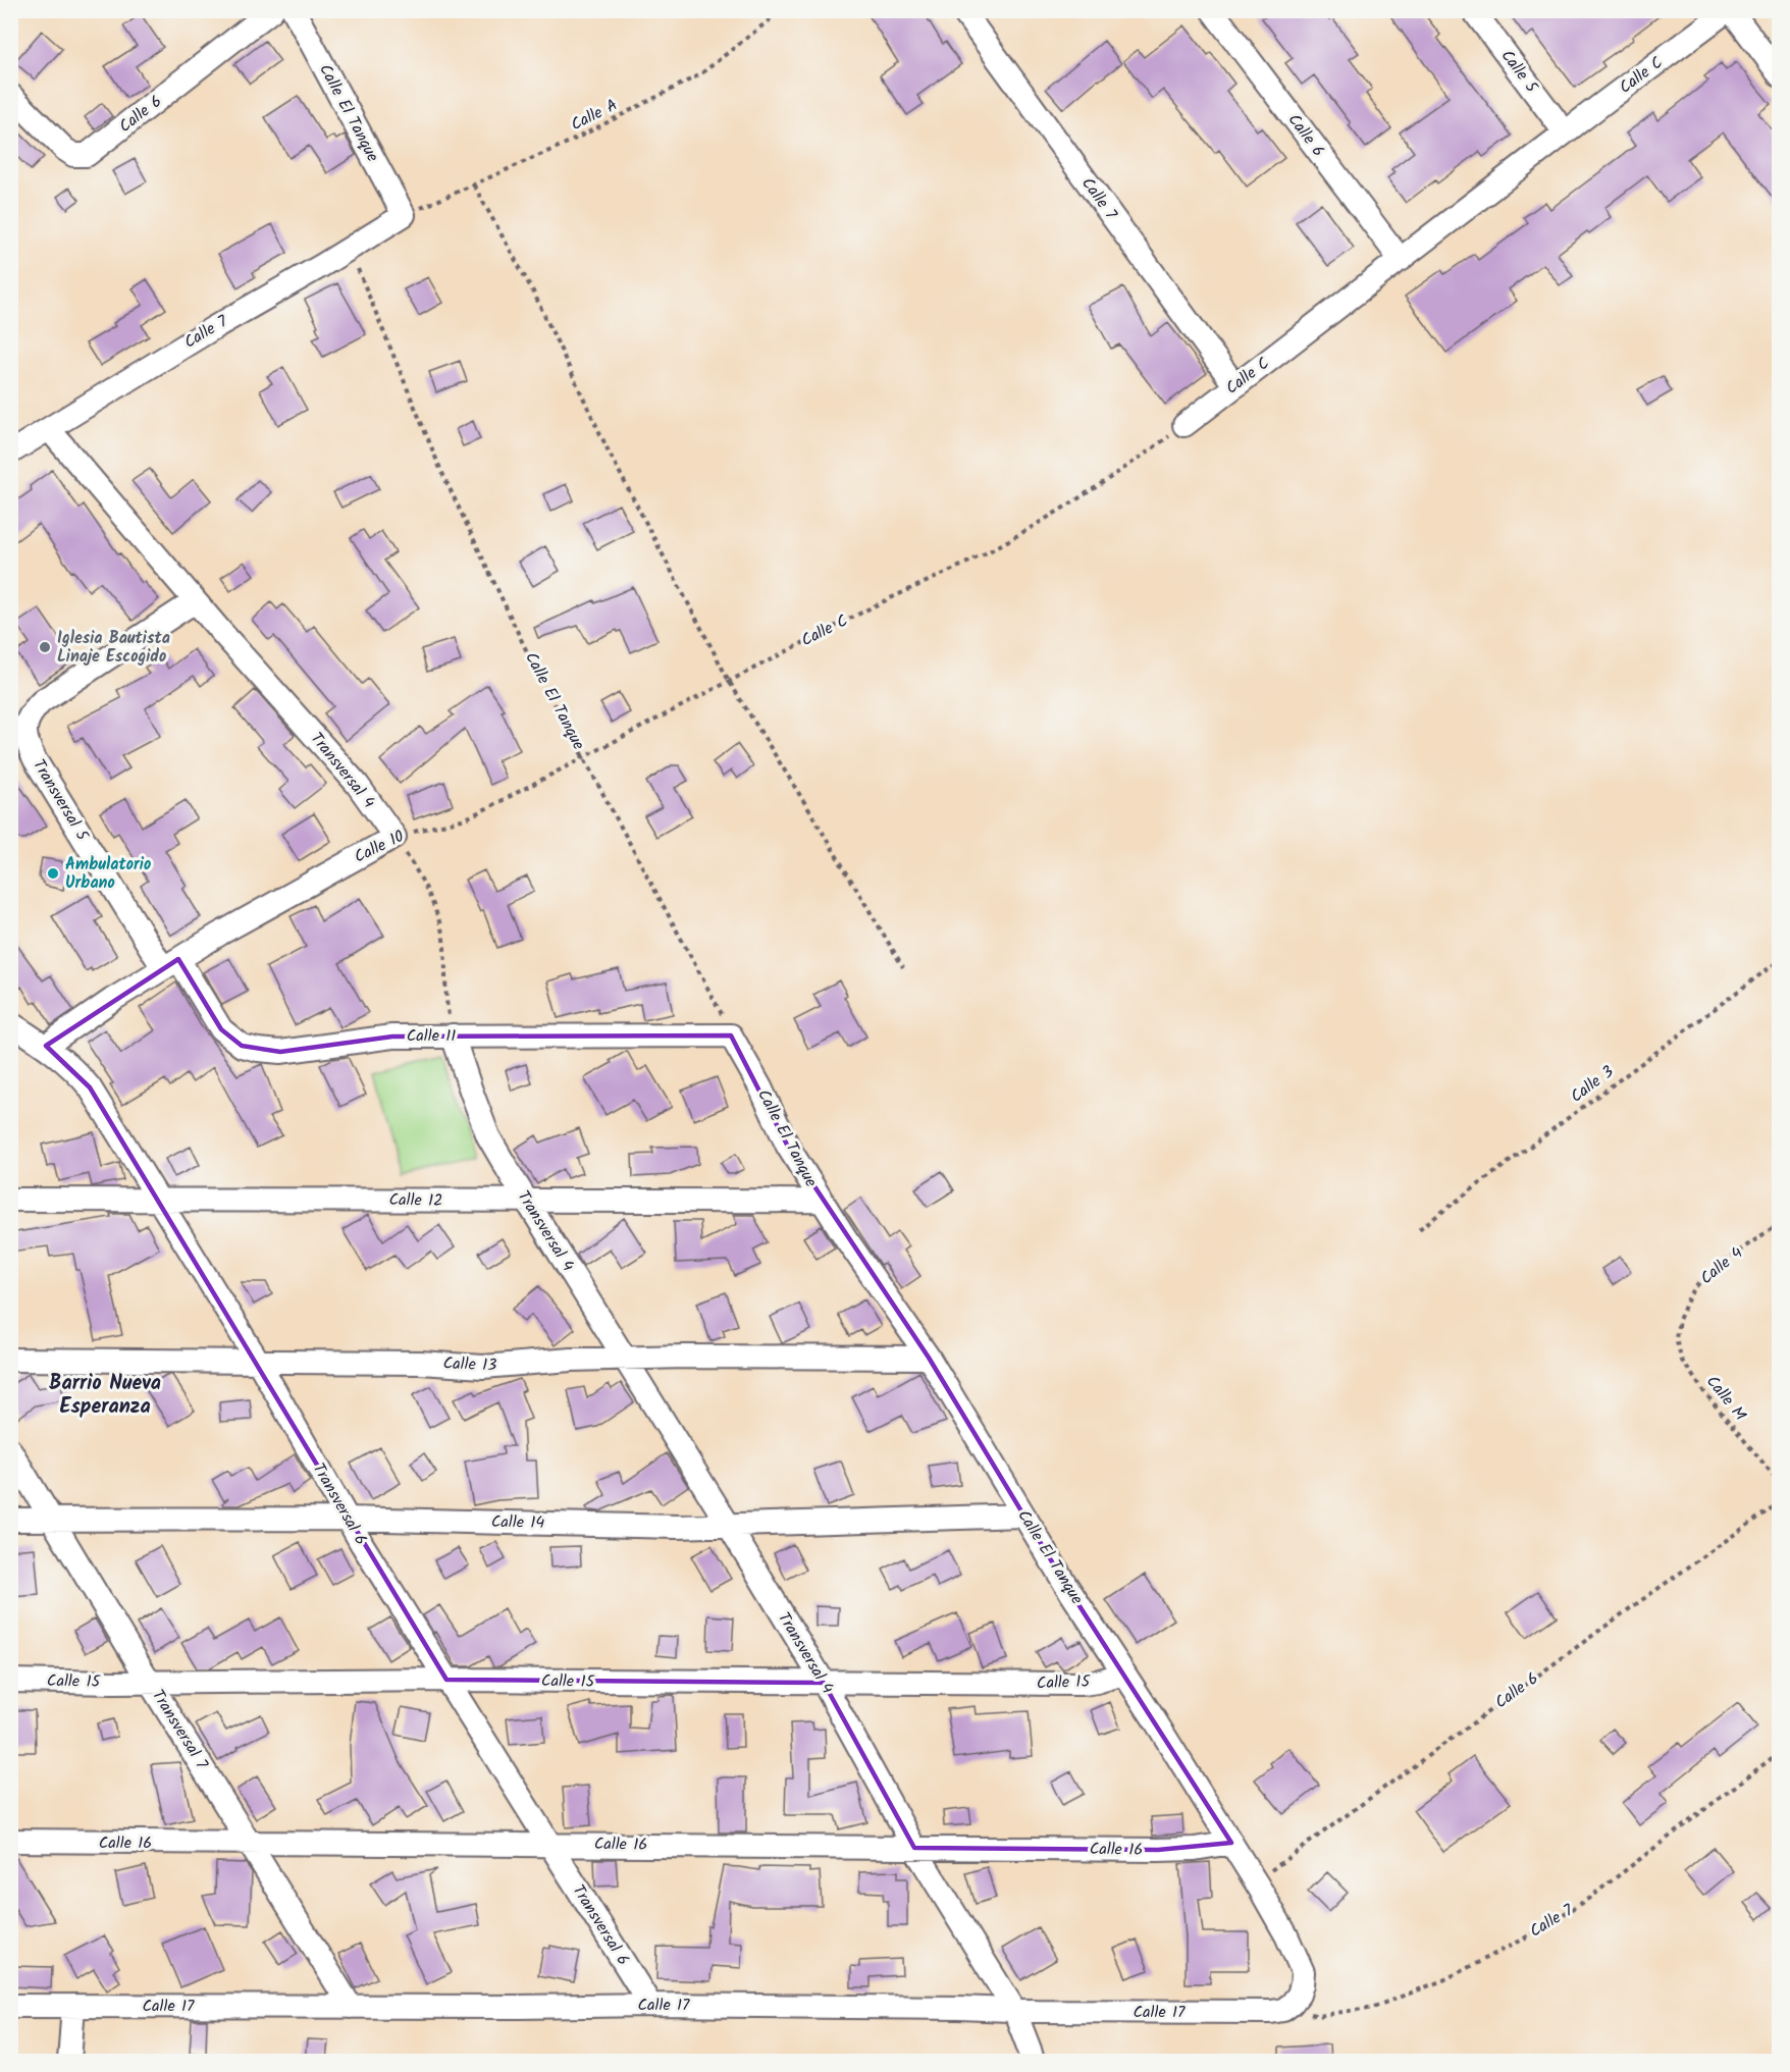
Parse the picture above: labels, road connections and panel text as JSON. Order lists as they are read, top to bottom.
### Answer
{
  "streets": {
    "street": [
      "Calle 5",
      "Calle C",
      "Calle El Tanque",
      "Calle 6",
      "Calle 7",
      "Transversal 4",
      "Transversal 5",
      "Calle 10",
      "Calle 11",
      "Calle 12",
      "Calle 13",
      "Transversal 6",
      "Calle 14",
      "Calle 15",
      "Transversal 7",
      "Calle 16",
      "Calle 17"
    ],
    "path": [
      "Calle A",
      "Calle 3",
      "Calle 4",
      "Calle M"
    ]
  },
  "crossings": [
    ["Calle 5", "Calle C"],
    ["Calle C", "Calle 6"],
    ["Calle C", "Calle 7"],
    ["Calle C", "Calle 10"],
    ["Calle El Tanque", "Calle 6"],
    ["Calle El Tanque", "Calle A"],
    ["Calle El Tanque", "Calle 7"],
    ["Calle El Tanque", "Calle 10"],
    ["Calle El Tanque", "Calle 11"],
    ["Calle El Tanque", "Calle 12"],
    ["Calle El Tanque", "Calle 13"],
    ["Calle El Tanque", "Calle 14"],
    ["Calle El Tanque", "Calle 15"],
    ["Calle El Tanque", "Calle 16"],
    ["Calle El Tanque", "Calle 17"],
    ["Calle A", "Calle 7"],
    ["Calle 7", "Transversal 4"],
    ["Calle 7", "Calle 17"],
    ["Transversal 4", "Transversal 5"],
    ["Transversal 4", "Calle 10"],
    ["Transversal 4", "Calle 11"],
    ["Transversal 4", "Calle 12"],
    ["Transversal 4", "Calle 13"],
    ["Transversal 4", "Calle 14"],
    ["Transversal 4", "Calle 15"],
    ["Transversal 4", "Calle 16"],
    ["Transversal 4", "Calle 17"],
    ["Transversal 5", "Calle 10"],
    ["Transversal 5", "Calle 11"],
    ["Calle 10", "Calle 11"],
    ["Calle 10", "Transversal 6"],
    ["Calle 12", "Transversal 6"],
    ["Calle 4", "Calle M"],
    ["Calle 13", "Transversal 6"],
    ["Transversal 6", "Calle 14"],
    ["Transversal 6", "Calle 15"],
    ["Transversal 6", "Calle 16"],
    ["Transversal 6", "Calle 17"],
    ["Calle 14", "Transversal 7"],
    ["Calle 15", "Transversal 7"],
    ["Transversal 7", "Calle 16"],
    ["Transversal 7", "Calle 17"]
  ],
  "districts": ["Barrio Nueva Esperanza"],
  "places": ["Iglesia Bautista Linaje Escogido", "Ambulatorio Urbano"]
}
